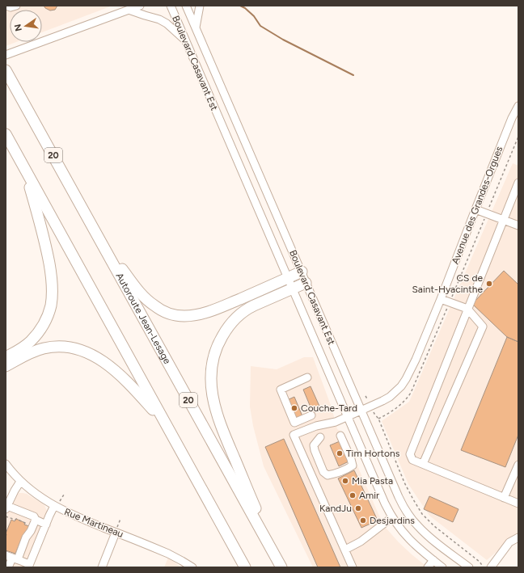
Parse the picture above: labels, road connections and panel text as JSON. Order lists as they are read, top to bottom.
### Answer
{
  "streets": {
    "highway": ["20", "Autoroute Jean-Lesage"],
    "street": ["Boulevard Casavant Est", "Avenue des Grandes-Orgues", "Rue Martineau"]
  },
  "crossings": [
    ["Boulevard Casavant Est", "Avenue des Grandes-Orgues"]
  ],
  "places": [
    "CS de Saint-Hyacinthe",
    "Couche-Tard",
    "Tim Hortons",
    "Mia Pasta",
    "Amir",
    "KandJu",
    "Desjardins"
  ],
  "north": "left"
}
